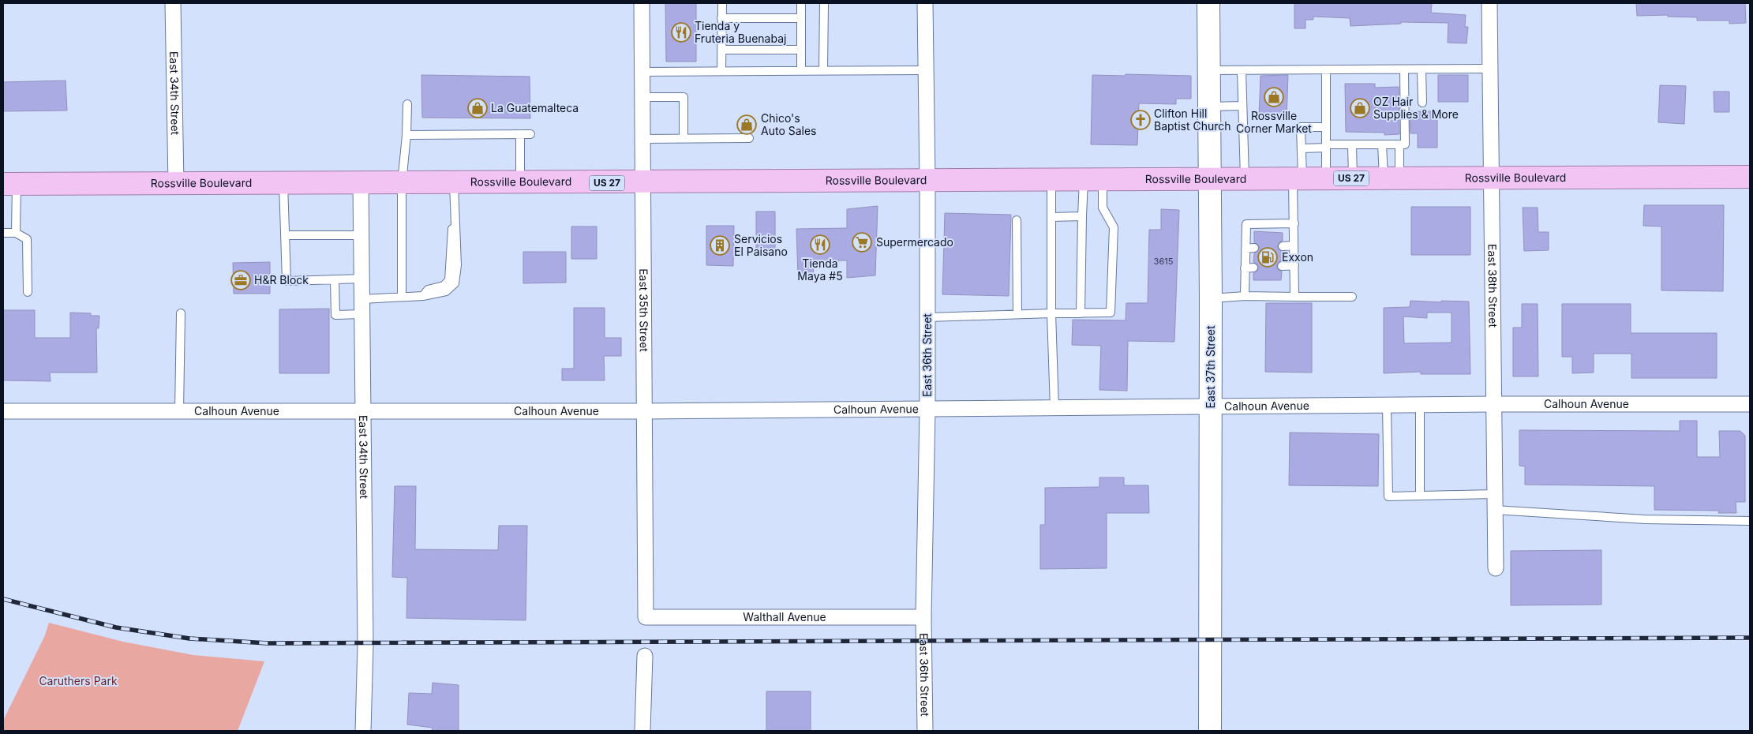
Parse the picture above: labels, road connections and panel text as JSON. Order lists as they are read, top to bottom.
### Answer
{
  "streets": {
    "highway": ["Rossville Boulevard", "US 27"],
    "main road": ["East 37th Street"],
    "street": [
      "East 34th Street",
      "East 38th Street",
      "East 35th Street",
      "East 36th Street",
      "Calhoun Avenue",
      "Walthall Avenue"
    ]
  },
  "crossings": [
    ["East 34th Street", "Rossville Boulevard"],
    ["East 34th Street", "Calhoun Avenue"],
    ["Rossville Boulevard", "East 38th Street"],
    ["Rossville Boulevard", "East 35th Street"],
    ["Rossville Boulevard", "East 36th Street"],
    ["Rossville Boulevard", "East 37th Street"],
    ["East 38th Street", "Calhoun Avenue"],
    ["East 35th Street", "Calhoun Avenue"],
    ["East 35th Street", "Walthall Avenue"],
    ["East 36th Street", "Calhoun Avenue"],
    ["East 36th Street", "Walthall Avenue"],
    ["East 37th Street", "Calhoun Avenue"]
  ],
  "parks": ["Caruthers Park"],
  "places": {
    "restaurant": ["Tienda y Fruteria Buenabaj", "Tienda Maya #5"],
    "shop": [
      "Rossville Corner Market",
      "La Guatemalteca",
      "OZ Hair Supplies & More",
      "Chico's Auto Sales"
    ],
    "church": ["Clifton Hill Baptist Church"],
    "supermarket": ["Supermercado"],
    "building": ["Servicios El Paisano"],
    "fuel station": ["Exxon"],
    "office": ["H&R Block"]
  },
  "house_numbers": ["3615"]
}
